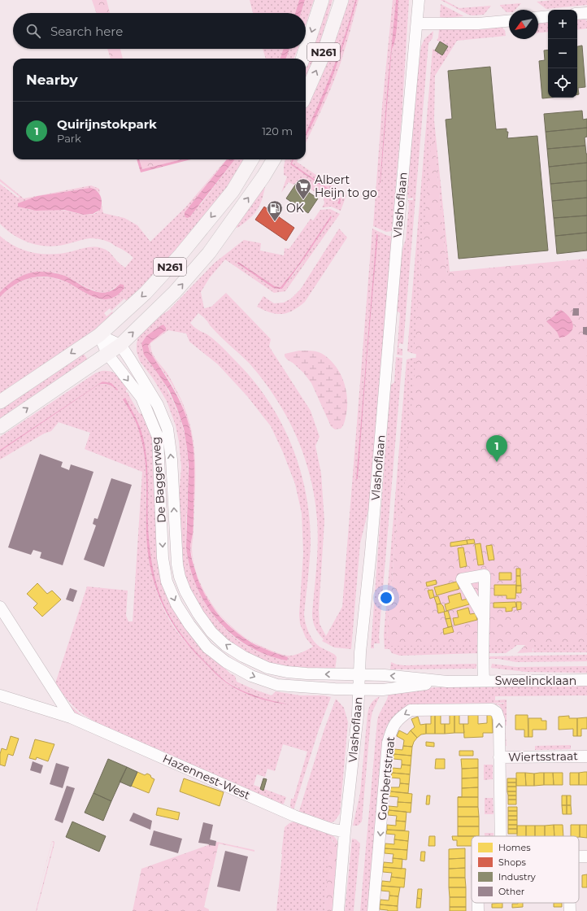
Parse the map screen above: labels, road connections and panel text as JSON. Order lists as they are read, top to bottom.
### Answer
{
  "streets": {
    "main road": ["N261"],
    "street": [
      "Vlashoflaan",
      "De Baggerweg",
      "Sweelincklaan",
      "Wiertsstraat",
      "Hazennest-West",
      "Gombertstraat"
    ]
  },
  "crossings": [
    ["N261", "De Baggerweg"],
    ["Vlashoflaan", "De Baggerweg"],
    ["Vlashoflaan", "Sweelincklaan"],
    ["Vlashoflaan", "Hazennest-West"],
    ["De Baggerweg", "Sweelincklaan"],
    ["Wiertsstraat", "Gombertstraat"]
  ],
  "places": {
    "supermarket": ["Albert Heijn to go"],
    "fuel station": ["OK"]
  },
  "legend": [
    "Homes",
    "Shops",
    "Industry",
    "Other"
  ],
  "north": "bottom left",
  "page": {
    "map_buttons": ["+", "−"],
    "search": "Search here",
    "heading": "Nearby",
    "list": [
      {
        "mark": "1",
        "name": "Quirijnstokpark",
        "note": "Park",
        "value": "120 m"
      }
    ],
    "pins": "1"
  }
}
